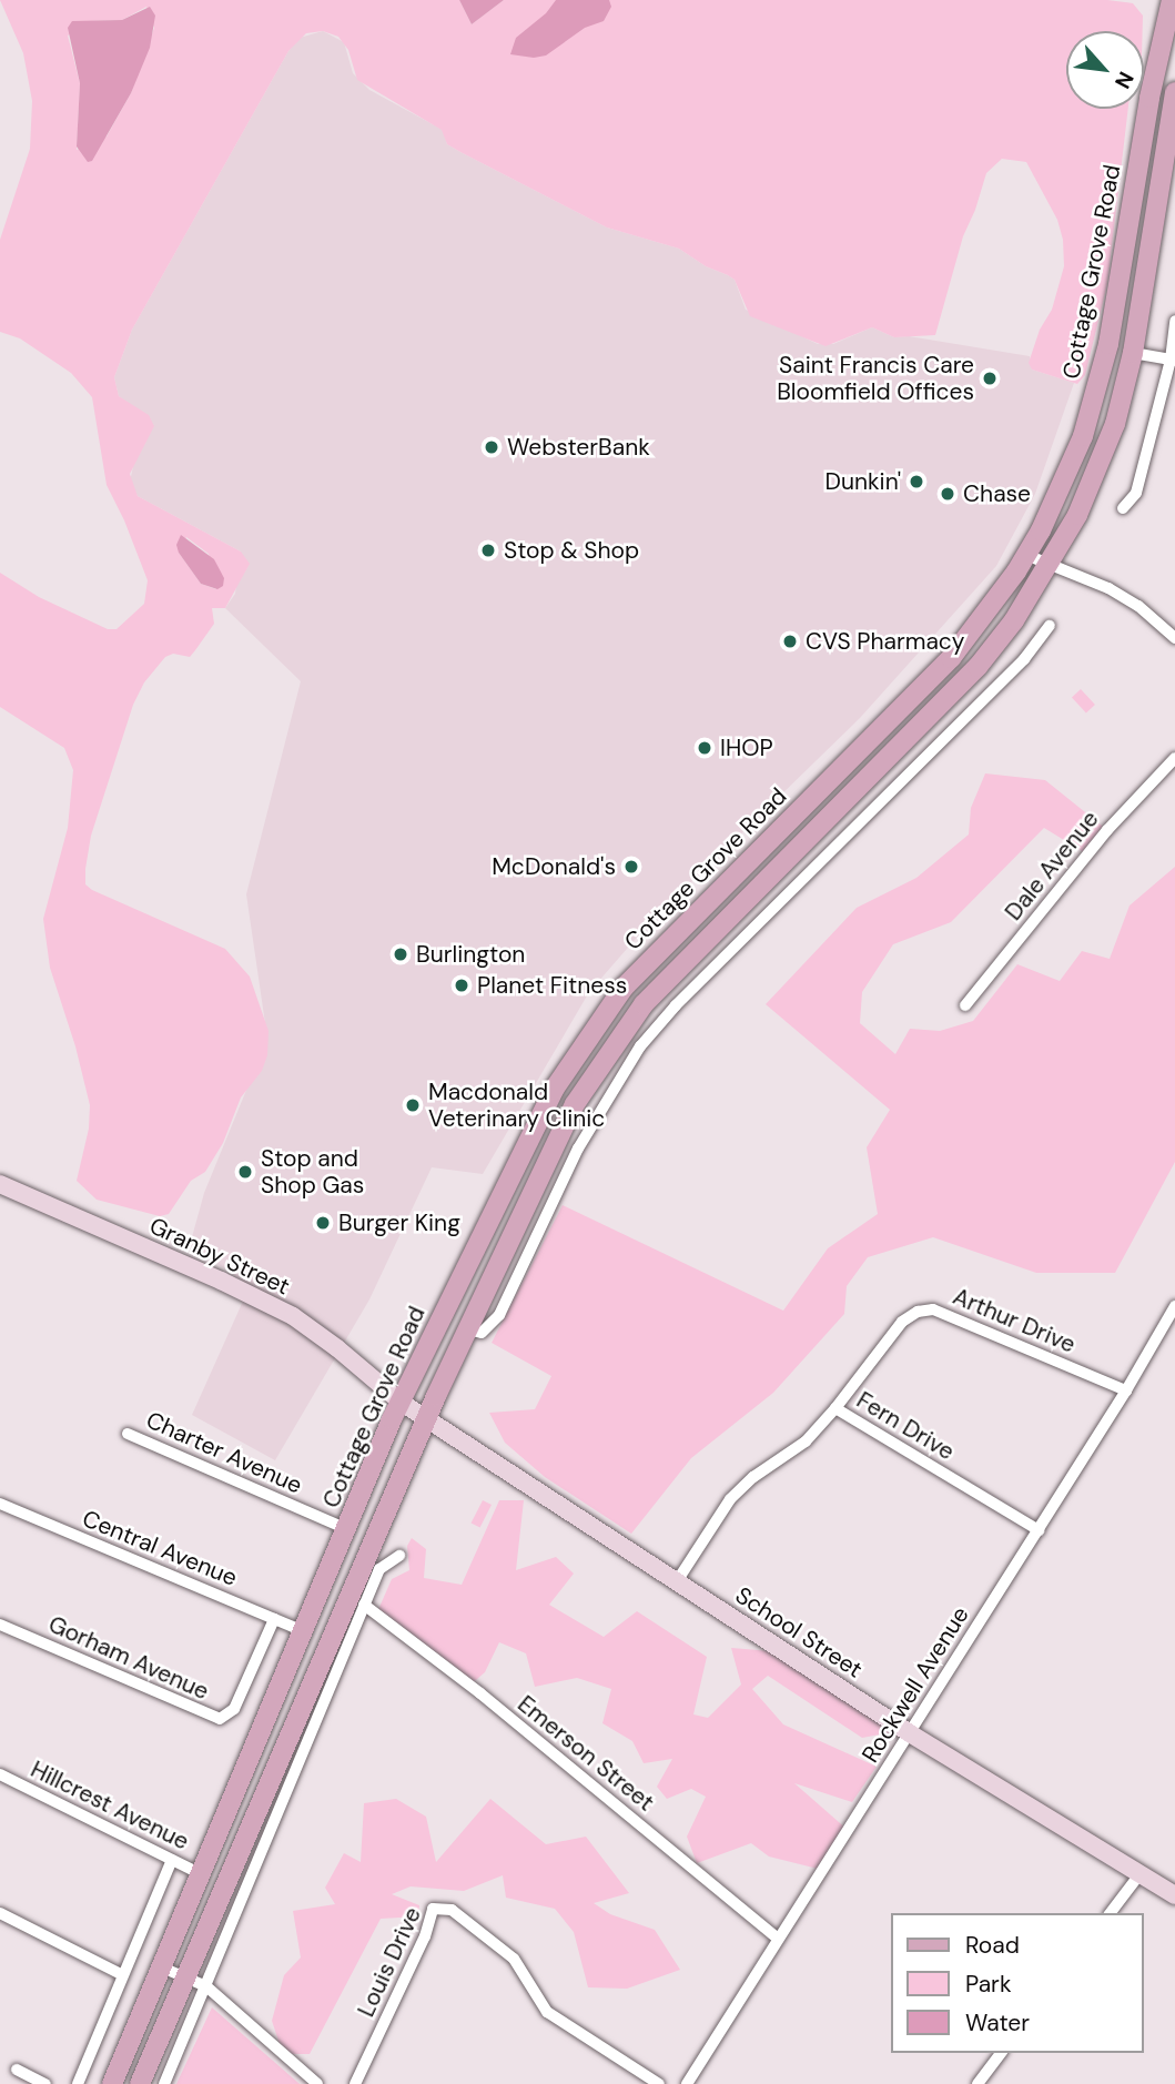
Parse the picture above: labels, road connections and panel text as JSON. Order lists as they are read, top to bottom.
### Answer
{
  "streets": {
    "main road": ["Cottage Grove Road", "Granby Street", "School Street"],
    "street": [
      "Dale Avenue",
      "Arthur Drive",
      "Fern Drive",
      "Charter Avenue",
      "Central Avenue",
      "Gorham Avenue",
      "Rockwell Avenue",
      "Emerson Street",
      "Hillcrest Avenue",
      "Louis Drive"
    ]
  },
  "crossings": [
    ["Cottage Grove Road", "Granby Street"],
    ["Cottage Grove Road", "Charter Avenue"],
    ["Cottage Grove Road", "Central Avenue"],
    ["Cottage Grove Road", "School Street"],
    ["Cottage Grove Road", "Hillcrest Avenue"],
    ["Granby Street", "School Street"],
    ["Arthur Drive", "Fern Drive"],
    ["Arthur Drive", "Rockwell Avenue"],
    ["Fern Drive", "School Street"],
    ["Fern Drive", "Rockwell Avenue"],
    ["Central Avenue", "Gorham Avenue"],
    ["School Street", "Rockwell Avenue"],
    ["Rockwell Avenue", "Emerson Street"]
  ],
  "places": [
    "Saint Francis Care Bloomfield Offices",
    "WebsterBank",
    "Dunkin'",
    "Chase",
    "Stop & Shop",
    "CVS Pharmacy",
    "IHOP",
    "McDonald's",
    "Burlington",
    "Planet Fitness",
    "Macdonald Veterinary Clinic",
    "Stop and Shop Gas",
    "Burger King"
  ],
  "legend": ["Road", "Park", "Water"],
  "north": "bottom right"
}
